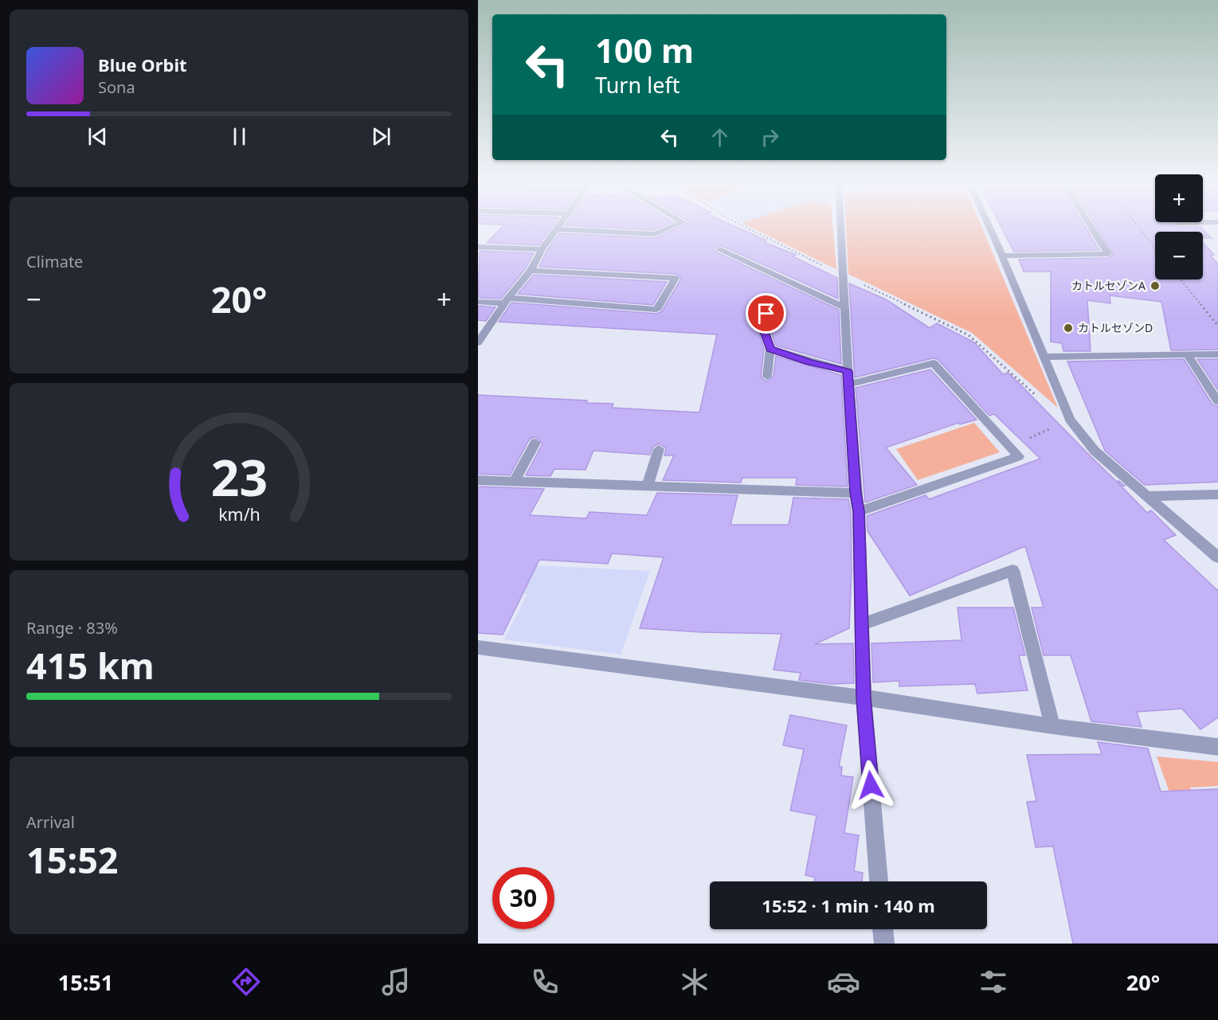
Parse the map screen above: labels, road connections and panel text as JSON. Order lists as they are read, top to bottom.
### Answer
{
  "places": ["カトルセゾンA", "カトルセゾンD"],
  "page": {
    "turn": ["100 m", "Turn left"],
    "song": ["Blue Orbit", "Sona"],
    "map_buttons": ["+", "−"],
    "tile": [
      "Climate",
      ["Range · 83%", "415 km"],
      ["Arrival", "15:52"]
    ],
    "heat": ["−", "20°", "+"],
    "limit": "30",
    "trip": "15:52 · 1 min · 140 m",
    "tabs": ["15:51", "20°"],
    "gauge": ["23", "km/h"]
  }
}
